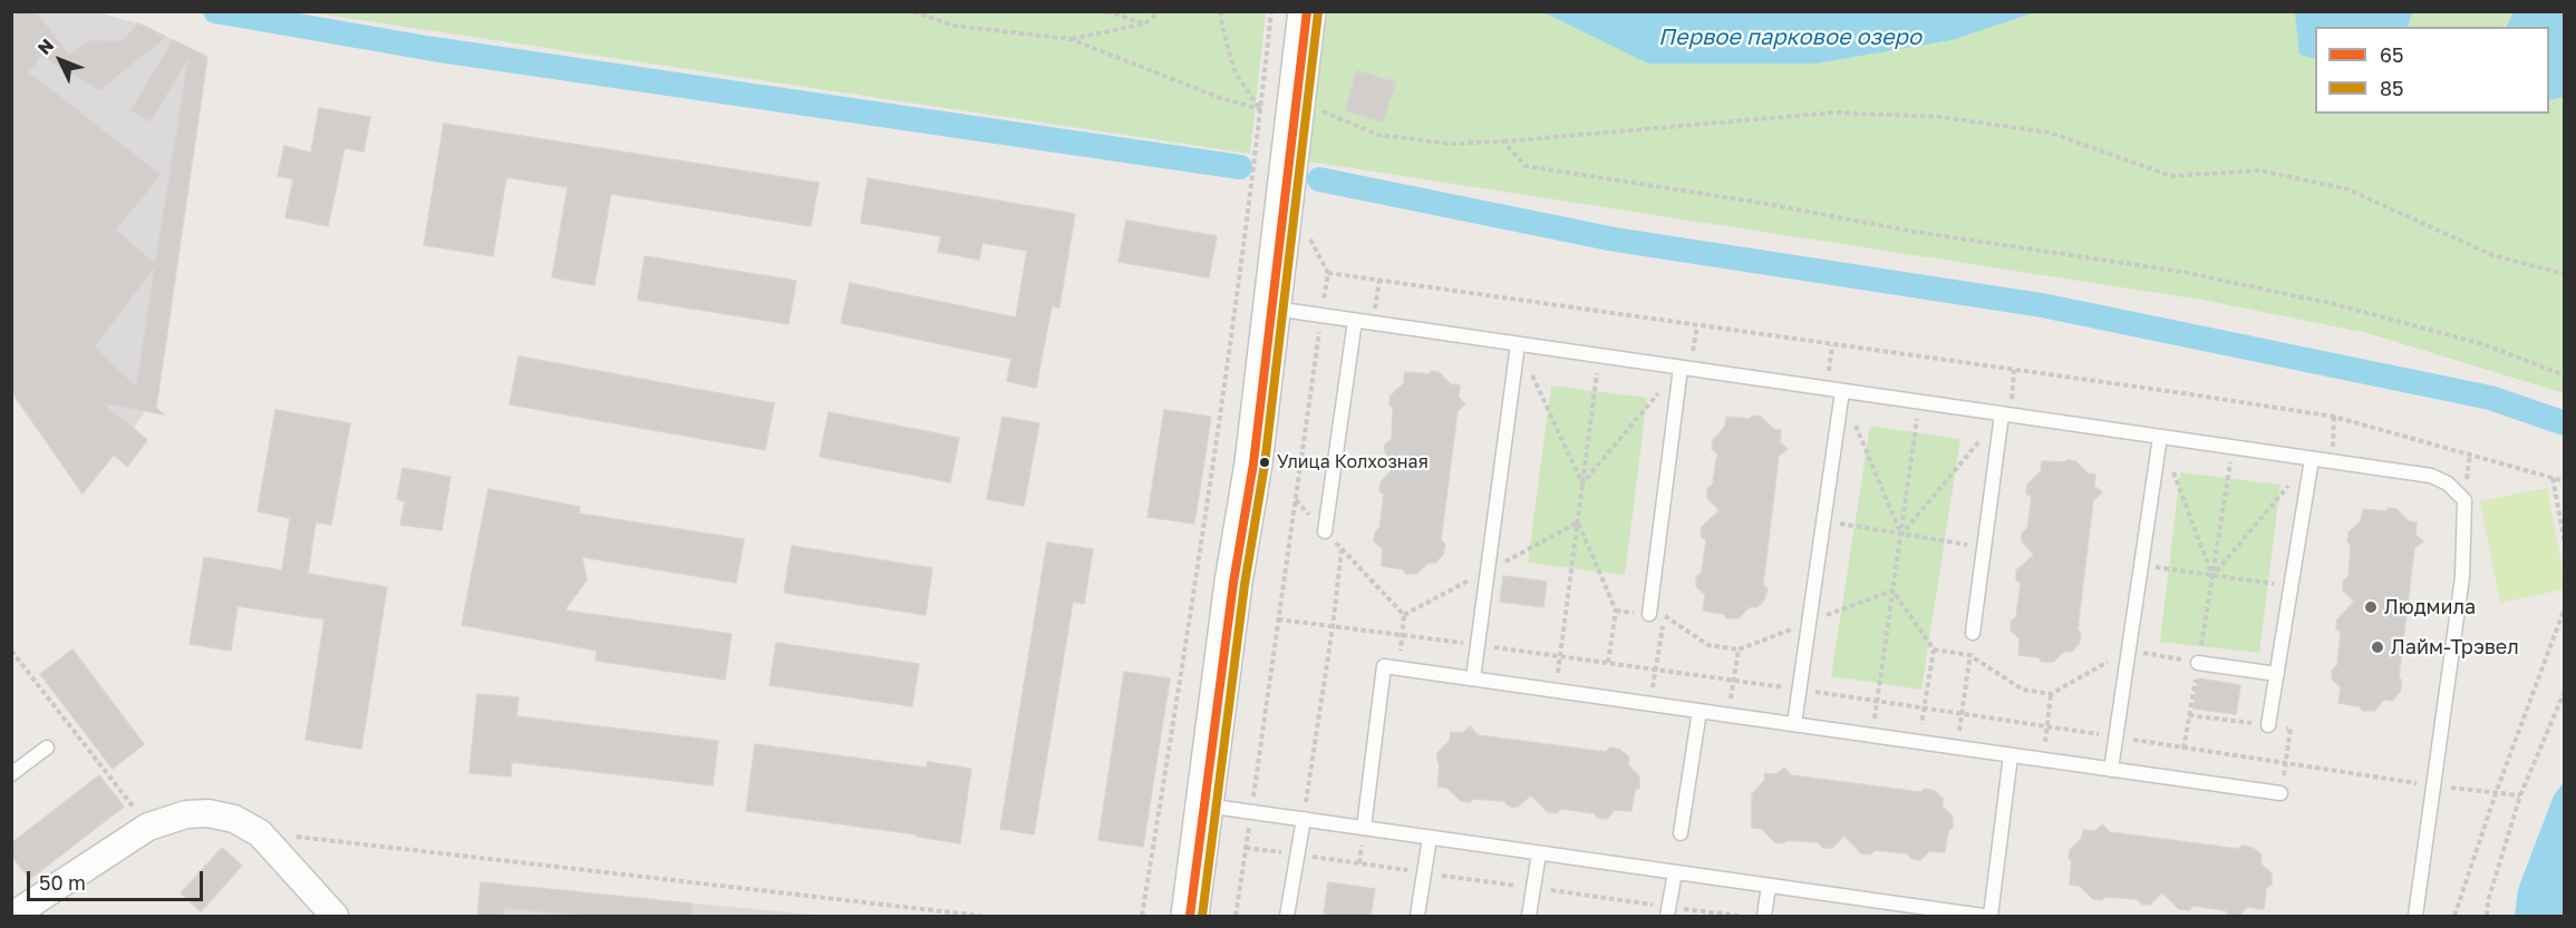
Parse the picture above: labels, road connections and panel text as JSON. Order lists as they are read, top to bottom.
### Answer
{
  "water": ["Первое парковое озеро"],
  "places": ["Улица Колхозная", "Людмила", "Лайм-Трэвел"],
  "lines": ["transit line 65", "transit line 85"],
  "legend": ["65", "85"],
  "scale_bar": "50 m",
  "north": "top left"
}
